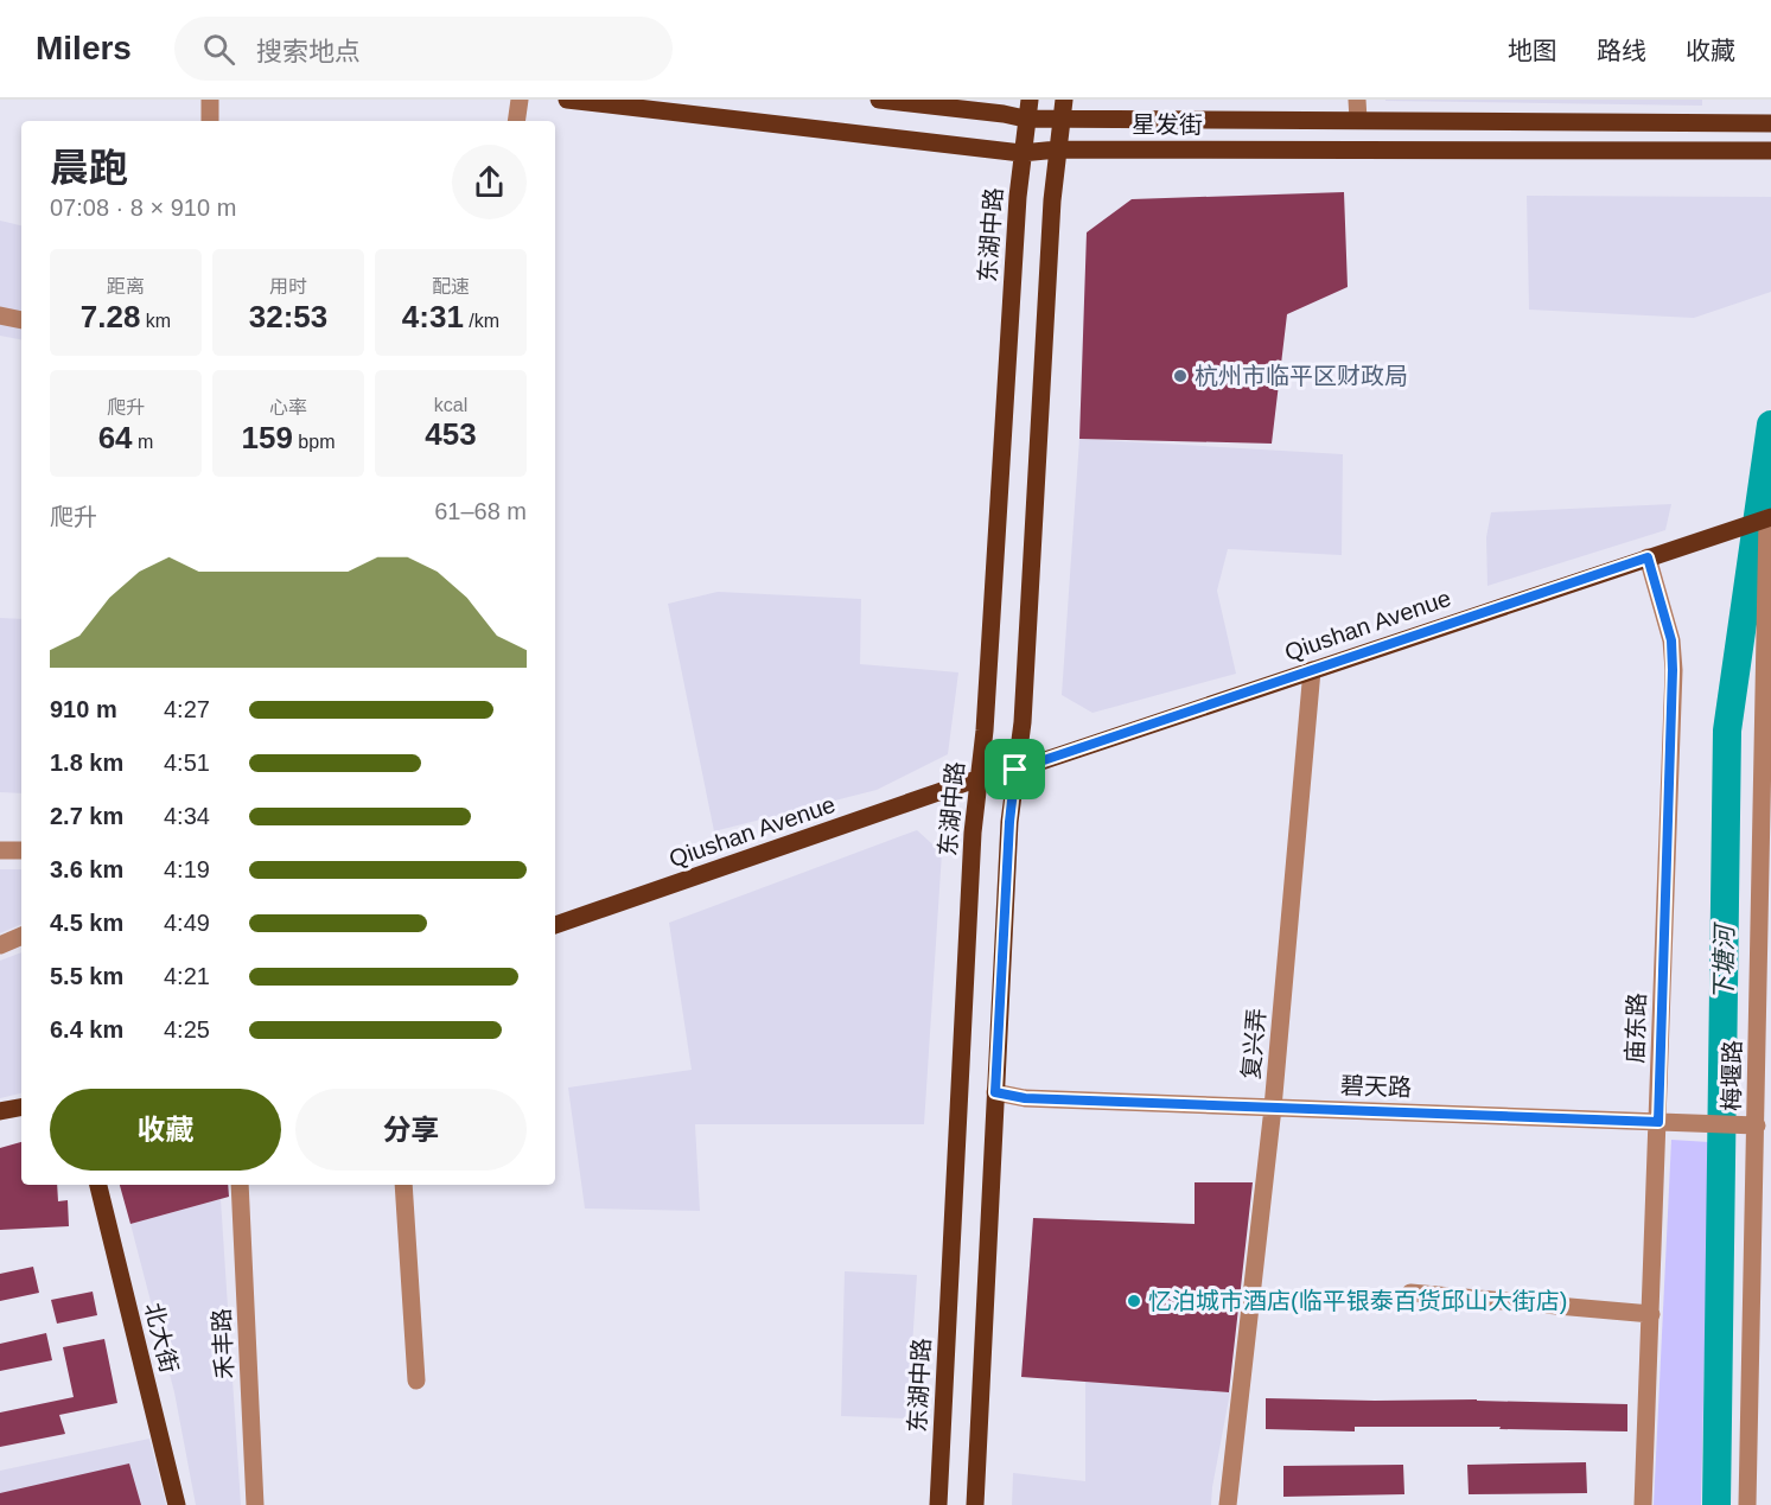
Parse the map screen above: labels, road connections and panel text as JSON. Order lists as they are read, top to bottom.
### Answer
{
  "streets": {
    "main road": [
      "星发街",
      "东湖中路",
      "Qiushan Avenue",
      "北大街"
    ],
    "street": [
      "庙东路",
      "复兴弄",
      "梅堰路",
      "碧天路",
      "禾丰路"
    ]
  },
  "crossings": [
    ["星发街", "东湖中路"],
    ["东湖中路", "Qiushan Avenue"],
    ["Qiushan Avenue", "庙东路"],
    ["Qiushan Avenue", "复兴弄"],
    ["Qiushan Avenue", "梅堰路"],
    ["庙东路", "碧天路"],
    ["复兴弄", "碧天路"],
    ["梅堰路", "碧天路"]
  ],
  "water": ["下塘河"],
  "places": ["杭州市临平区财政局", "忆泊城市酒店(临平银泰百货邱山大街店)"],
  "page": {
    "header": "Milers",
    "search": "搜索地点",
    "nav": ["地图", "路线", "收藏"],
    "heading": ["晨跑", "07:08 · 8 × 910 m"],
    "stats": [
      ["距离", "7.28 km"],
      ["用时", "32:53"],
      ["配速", "4:31 /km"],
      ["爬升", "64 m"],
      ["心率", "159 bpm"],
      ["kcal", "453"]
    ],
    "chart": ["爬升", "61–68 m"],
    "list": [
      {
        "name": "910 m",
        "note": "4:27"
      },
      {
        "name": "1.8 km",
        "note": "4:51"
      },
      {
        "name": "2.7 km",
        "note": "4:34"
      },
      {
        "name": "3.6 km",
        "note": "4:19"
      },
      {
        "name": "4.5 km",
        "note": "4:49"
      },
      {
        "name": "5.5 km",
        "note": "4:21"
      },
      {
        "name": "6.4 km",
        "note": "4:25"
      }
    ],
    "buttons": ["收藏", "分享"]
  }
}
